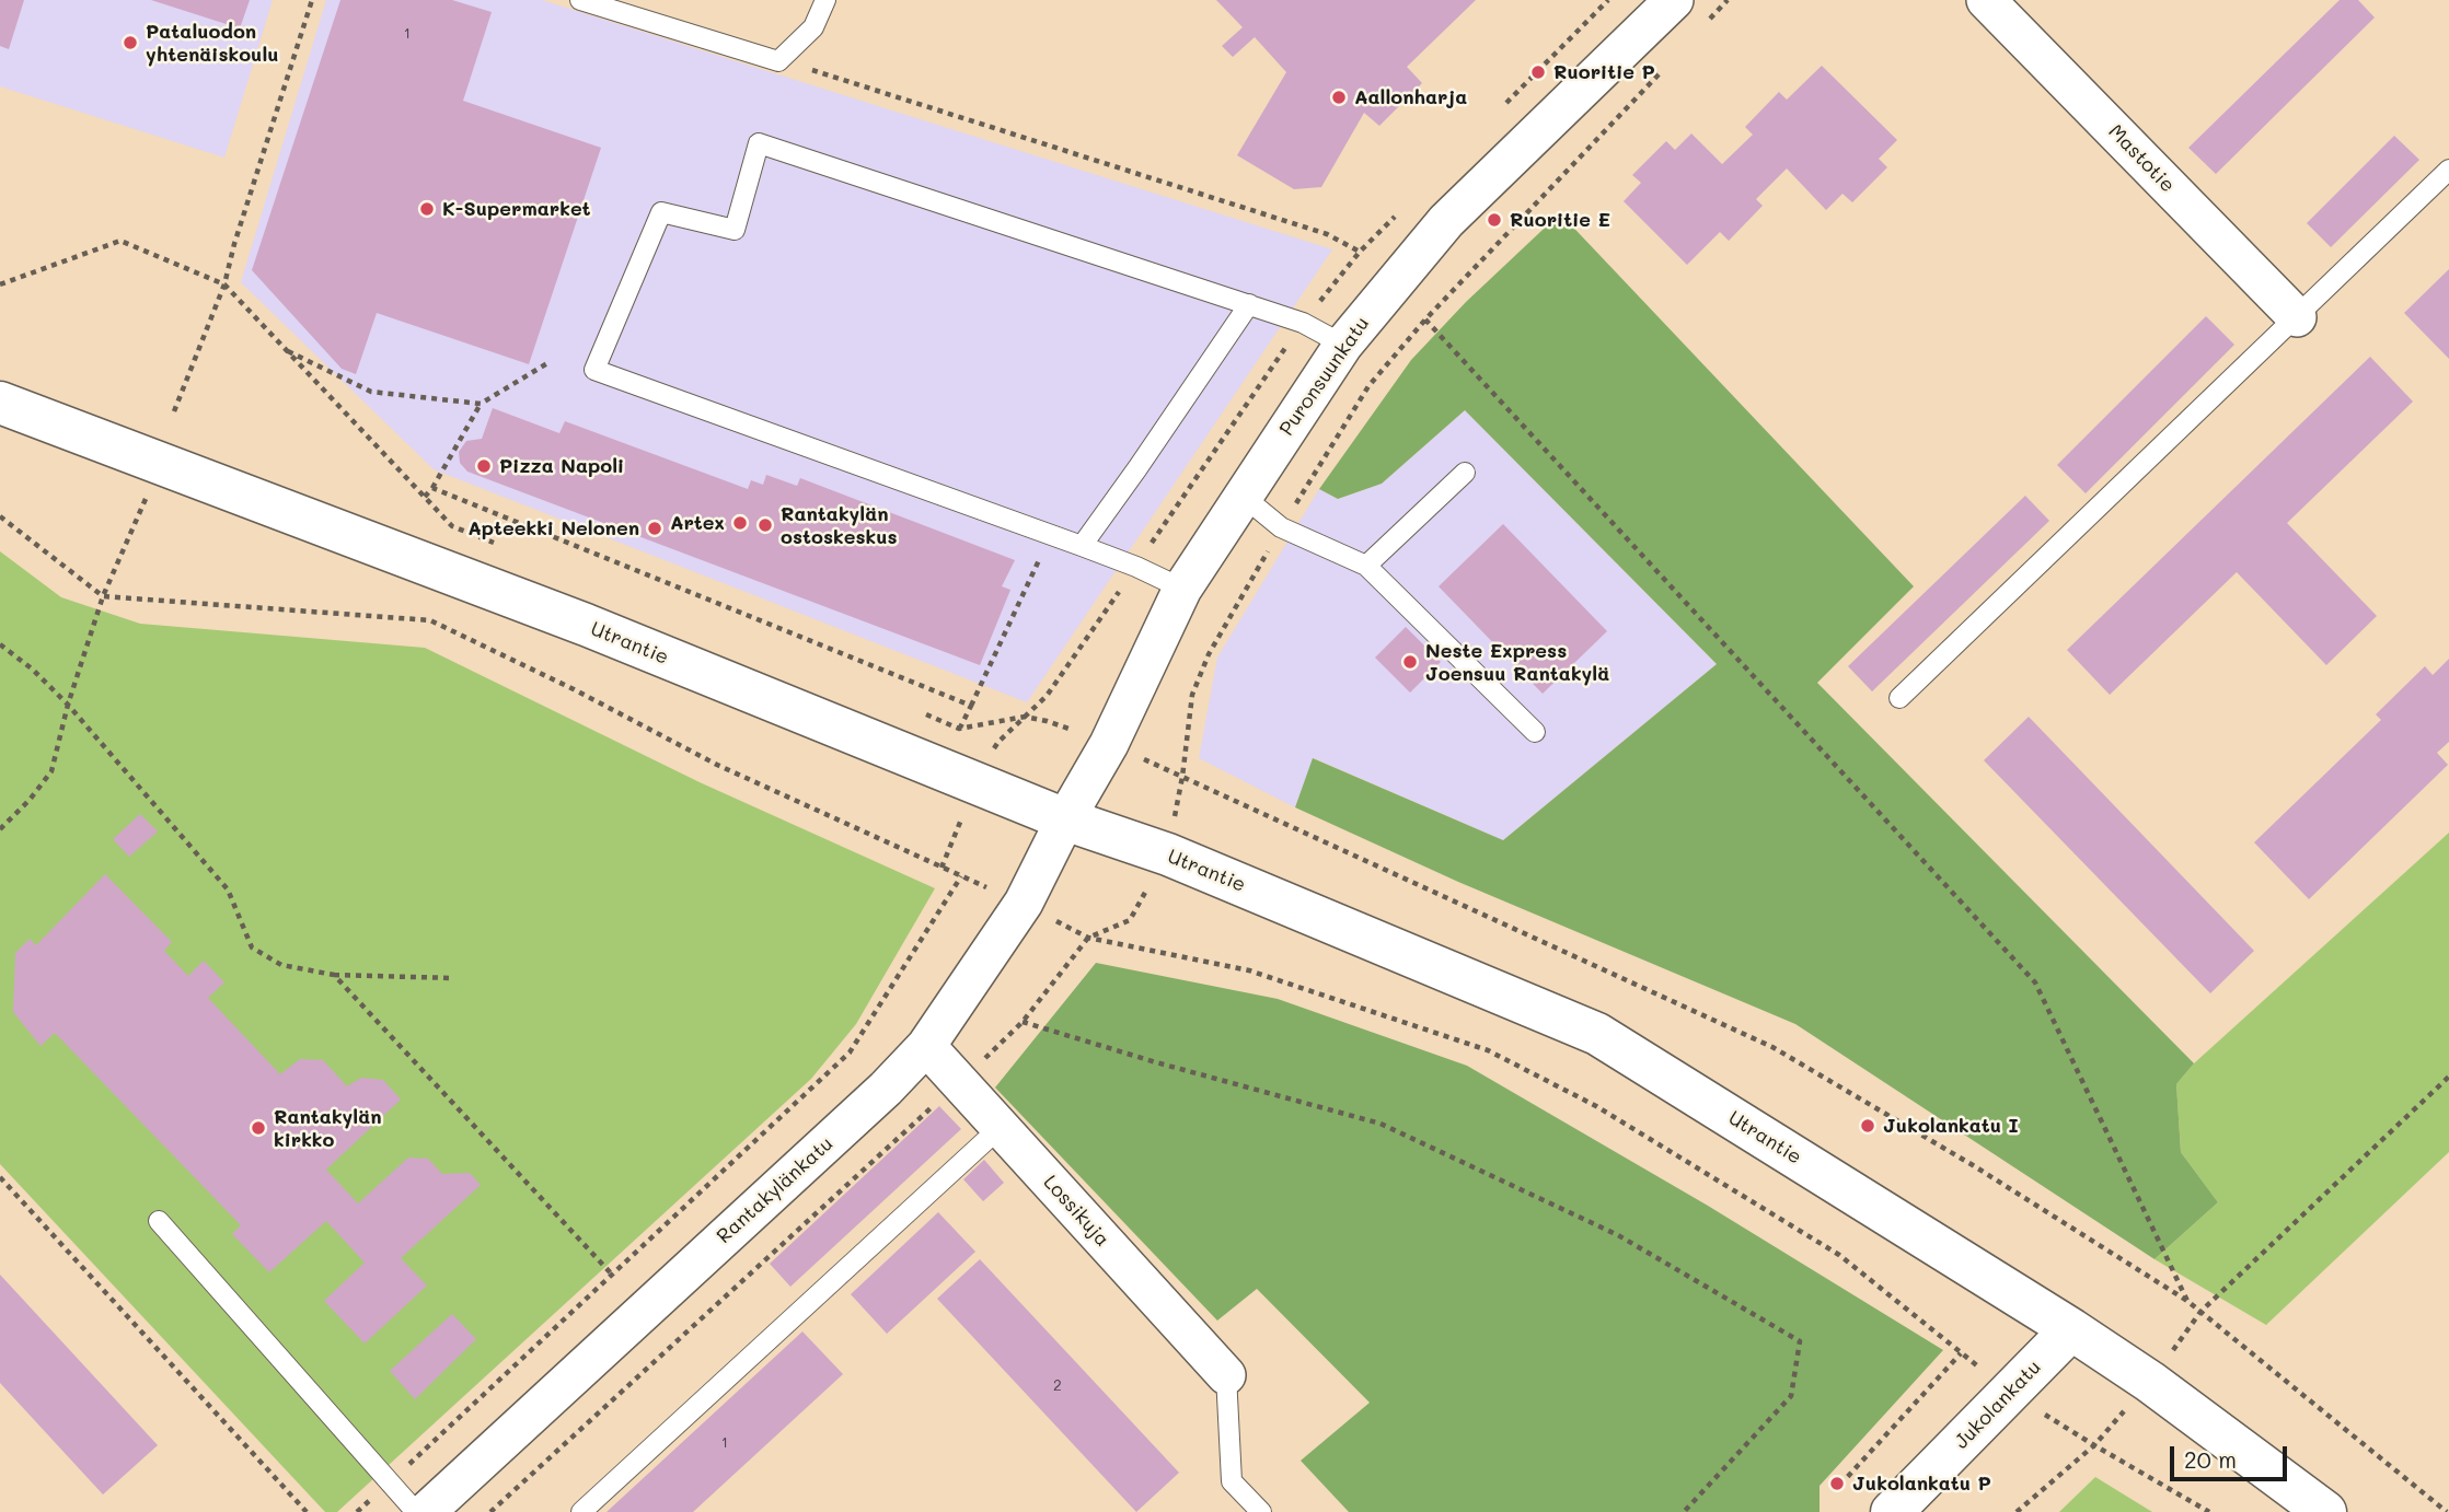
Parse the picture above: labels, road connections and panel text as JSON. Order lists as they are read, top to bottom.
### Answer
{
  "streets": {
    "main road": ["Utrantie", "Jukolankatu"],
    "street": [
      "Mastotie",
      "Puronsuunkatu",
      "Rantakylänkatu",
      "Lossikuja"
    ]
  },
  "crossings": [
    ["Puronsuunkatu", "Utrantie"],
    ["Puronsuunkatu", "Rantakylänkatu"],
    ["Utrantie", "Rantakylänkatu"],
    ["Utrantie", "Jukolankatu"],
    ["Rantakylänkatu", "Lossikuja"]
  ],
  "places": [
    "Pataluodon yhtenäiskoulu",
    "Ruoritie P",
    "Aallonharja",
    "K-Supermarket",
    "Ruoritie E",
    "Pizza Napoli",
    "Artex",
    "Rantakylän ostoskeskus",
    "Apteekki Nelonen",
    "Neste Express Joensuu Rantakylä",
    "Jukolankatu I",
    "Rantakylän kirkko",
    "Jukolankatu P"
  ],
  "house_numbers": ["1", "2", "1"],
  "scale_bar": "20 m"
}
